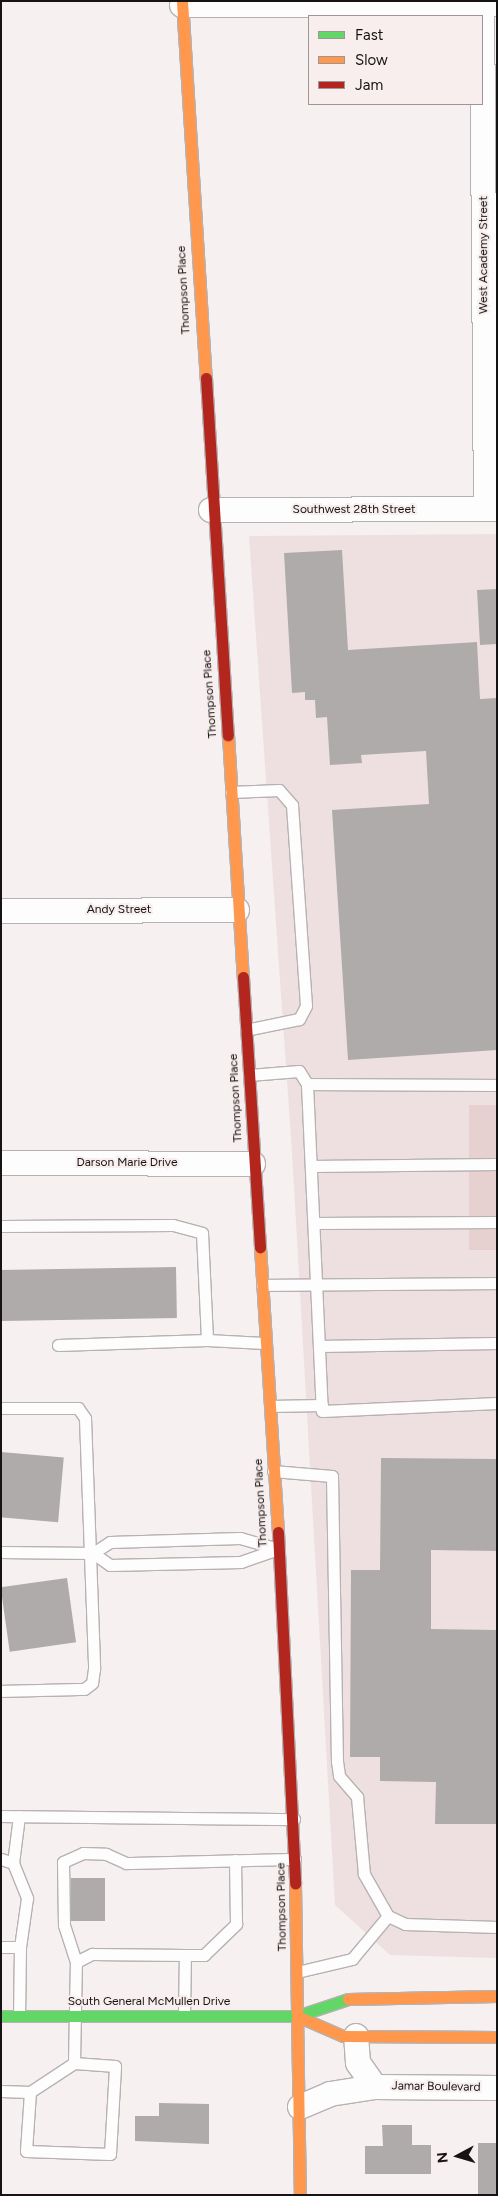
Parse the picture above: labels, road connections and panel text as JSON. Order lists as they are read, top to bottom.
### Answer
{
  "streets": {
    "street": [
      "West Academy Street",
      "Thompson Place",
      "Southwest 28th Street",
      "Andy Street",
      "Darson Marie Drive",
      "South General McMullen Drive",
      "Jamar Boulevard"
    ]
  },
  "crossings": [
    ["West Academy Street", "Southwest 28th Street"],
    ["Thompson Place", "Southwest 28th Street"],
    ["Thompson Place", "Andy Street"],
    ["Thompson Place", "Darson Marie Drive"],
    ["Thompson Place", "South General McMullen Drive"],
    ["Thompson Place", "Jamar Boulevard"],
    ["South General McMullen Drive", "Jamar Boulevard"]
  ],
  "legend": ["Fast", "Slow", "Jam"],
  "north": "left"
}
